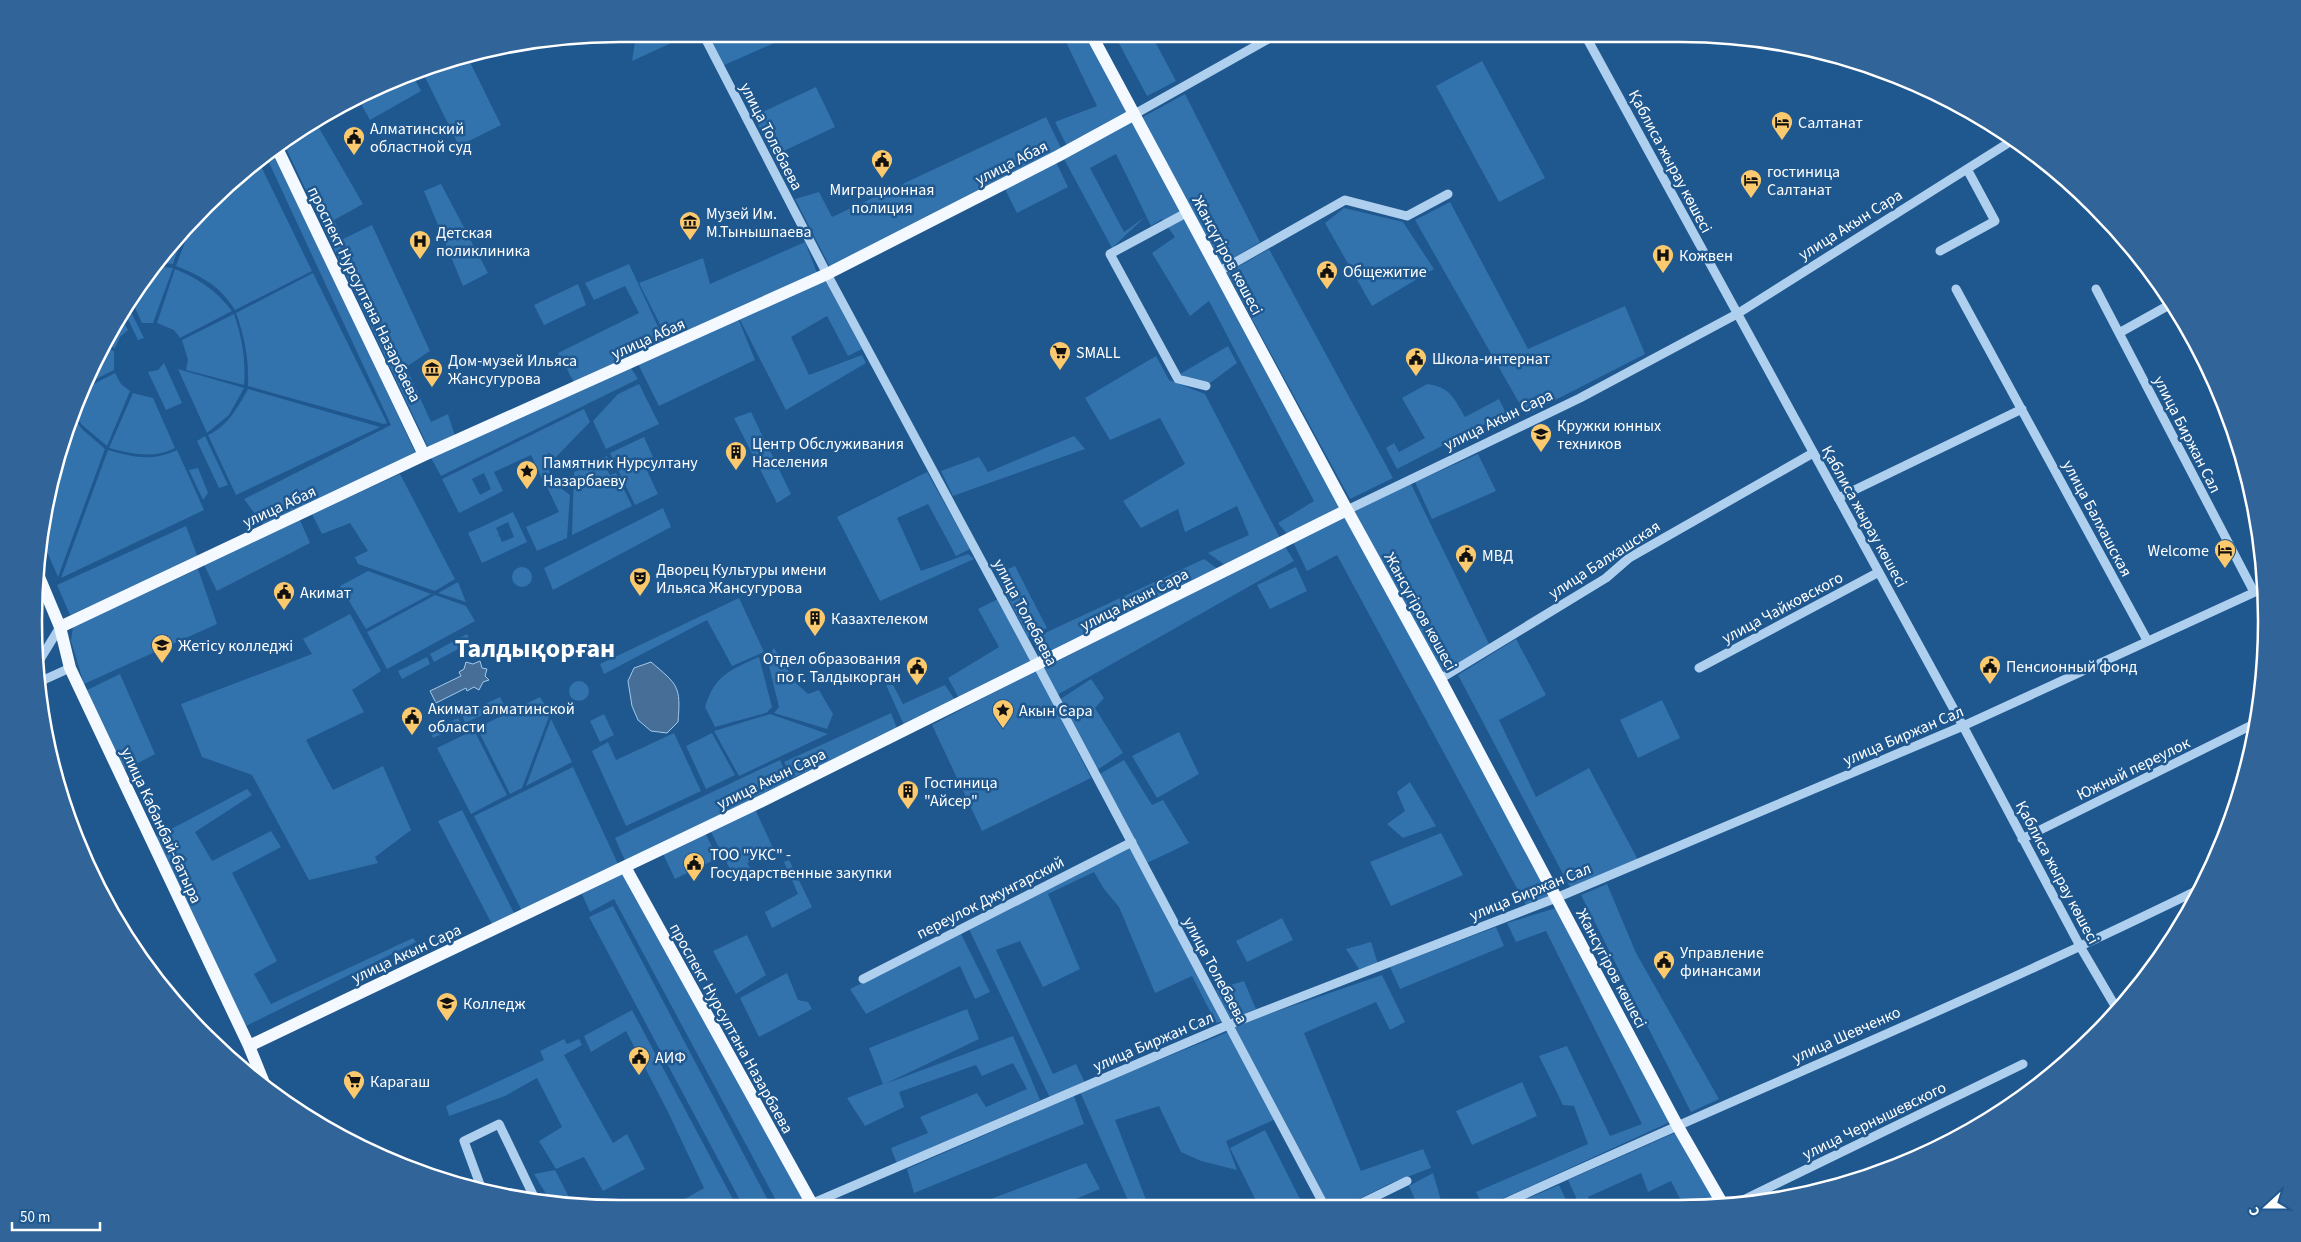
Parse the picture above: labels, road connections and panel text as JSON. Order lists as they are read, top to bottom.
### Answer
{
  "streets": {
    "main road": [
      "улица Абая",
      "улица Акын Сара",
      "Жансүгіров көшесі",
      "проспект Нурсултана Назарбаева",
      "улица Кабанбай-батыра"
    ],
    "street": [
      "улица Толебаева",
      "Қаблиса жырау көшесі",
      "улица Биржан Сал",
      "улица Балхашская",
      "улица Чайковского",
      "Южный переулок",
      "переулок Джунгарский",
      "улица Шевченко",
      "улица Чернышевского"
    ]
  },
  "crossings": [
    ["улица Толебаева", "улица Абая"],
    ["улица Толебаева", "улица Акын Сара"],
    ["улица Толебаева", "улица Биржан Сал"],
    ["улица Толебаева", "переулок Джунгарский"],
    ["Қаблиса жырау көшесі", "улица Акын Сара"],
    ["Қаблиса жырау көшесі", "улица Биржан Сал"],
    ["Қаблиса жырау көшесі", "улица Балхашская"],
    ["Қаблиса жырау көшесі", "улица Чайковского"],
    ["Қаблиса жырау көшесі", "Южный переулок"],
    ["Қаблиса жырау көшесі", "улица Шевченко"],
    ["улица Абая", "Жансүгіров көшесі"],
    ["улица Абая", "проспект Нурсултана Назарбаева"],
    ["улица Абая", "улица Кабанбай-батыра"],
    ["улица Акын Сара", "Жансүгіров көшесі"],
    ["улица Акын Сара", "проспект Нурсултана Назарбаева"],
    ["улица Акын Сара", "улица Кабанбай-батыра"],
    ["Жансүгіров көшесі", "улица Биржан Сал"],
    ["Жансүгіров көшесі", "улица Балхашская"],
    ["Жансүгіров көшесі", "улица Шевченко"],
    ["улица Биржан Сал", "улица Балхашская"]
  ],
  "districts": ["Талдықорған"],
  "places": {
    "hotel": ["Салтанат", "гостиница Салтанат", "Welcome"],
    "public building": [
      "Алматинский областной суд",
      "Миграционная полиция",
      "Общежитие",
      "Школа-интернат",
      "МВД",
      "Акимат",
      "Пенсионный фонд",
      "Отдел образования по г. Талдыкорган",
      "Акимат алматинской области",
      "ТОО \"УКС\" - Государственные закупки",
      "Управление финансами",
      "АИФ"
    ],
    "museum": ["Музей Им. М.Тынышпаева", "Дом-музей Ильяса Жансугурова"],
    "hospital": ["Детская поликлиника", "Кожвен"],
    "supermarket": ["SMALL", "Карагаш"],
    "school or university": ["Кружки юнных техников", "Жетісу колледжі", "Колледж"],
    "building": ["Центр Обслуживания Населения", "Казахтелеком", "Гостиница \"Айсер\""],
    "place": ["Памятник Нурсултану Назарбаеву", "Акын Сара"],
    "theatre": ["Дворец Культуры имени Ильяса Жансугурова"]
  },
  "scale_bar": "50 m",
  "north": "left"
}
